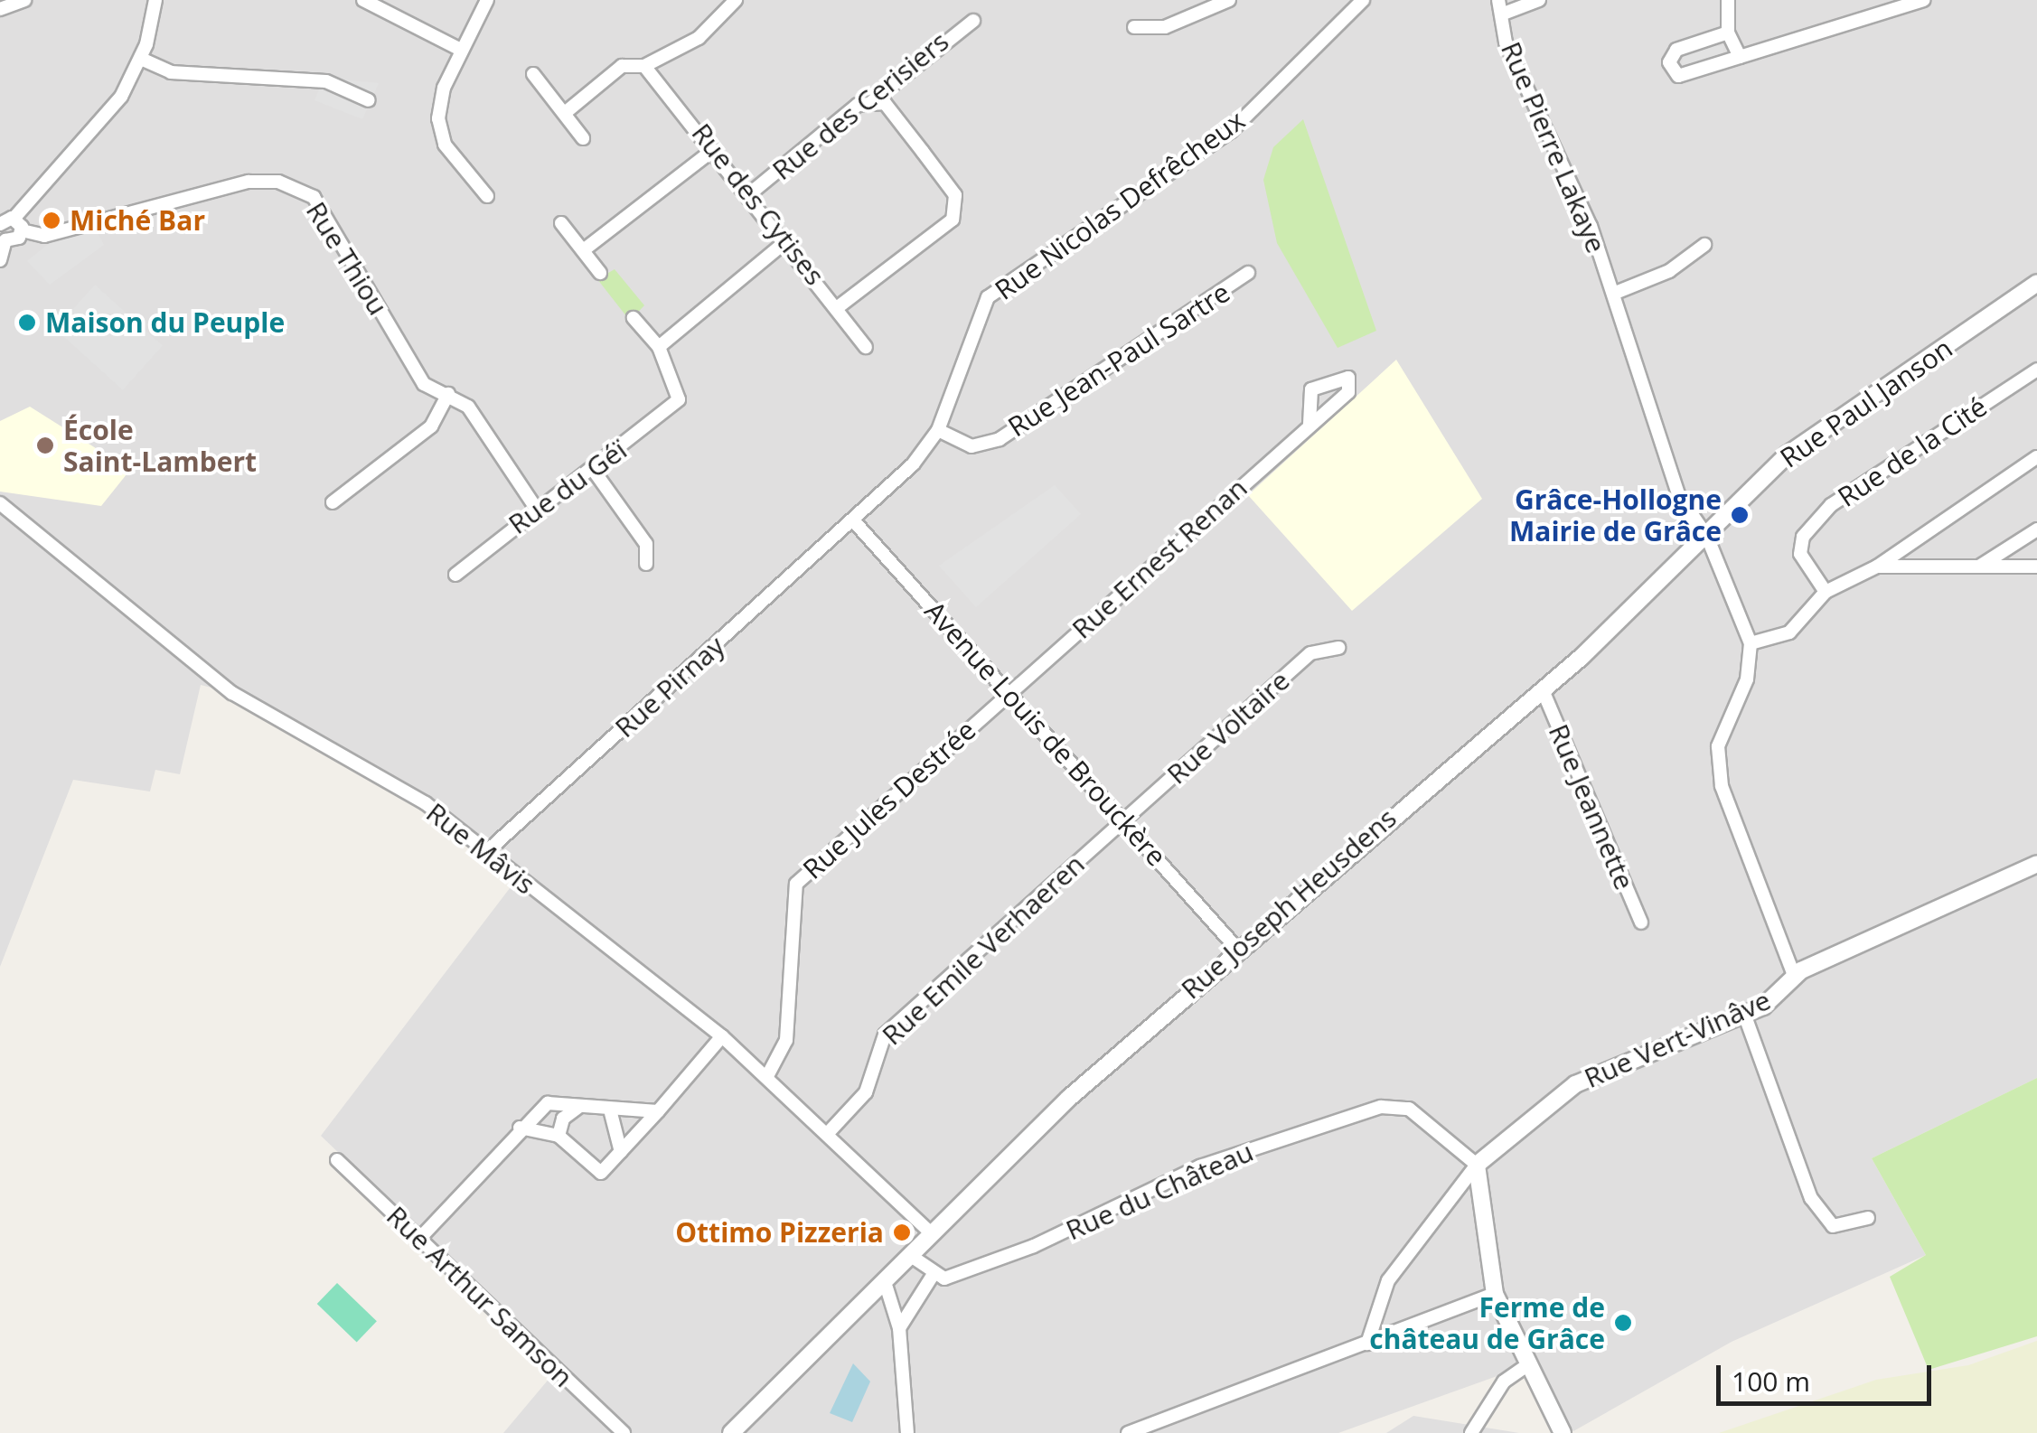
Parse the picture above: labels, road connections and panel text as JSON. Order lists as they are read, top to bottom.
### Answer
{
  "streets": {
    "street": [
      "Rue des Cerisiers",
      "Rue Pierre Lakaye",
      "Rue des Cytises",
      "Rue Nicolas Defrêcheux",
      "Rue Thiou",
      "Rue Jean-Paul Sartre",
      "Rue Paul Janson",
      "Rue de la Cité",
      "Rue du Géï",
      "Rue Ernest Renan",
      "Rue Pirnay",
      "Rue Voltaire",
      "Avenue Louis de Brouckère",
      "Rue Jules Destrée",
      "Rue Jeannette",
      "Rue Mâvis",
      "Rue Joseph Heusdens",
      "Rue Emile Verhaeren",
      "Rue Vert-Vinâve",
      "Rue du Château",
      "Rue Arthur Samson"
    ]
  },
  "crossings": [
    ["Rue des Cerisiers", "Rue des Cytises"],
    ["Rue Pierre Lakaye", "Rue Paul Janson"],
    ["Rue Pierre Lakaye", "Rue Joseph Heusdens"],
    ["Rue Nicolas Defrêcheux", "Rue Jean-Paul Sartre"],
    ["Rue Nicolas Defrêcheux", "Rue Pirnay"],
    ["Rue Nicolas Defrêcheux", "Avenue Louis de Brouckère"],
    ["Rue Thiou", "Rue du Géï"],
    ["Rue Paul Janson", "Rue Joseph Heusdens"],
    ["Rue Ernest Renan", "Avenue Louis de Brouckère"],
    ["Rue Ernest Renan", "Rue Jules Destrée"],
    ["Rue Pirnay", "Avenue Louis de Brouckère"],
    ["Rue Pirnay", "Rue Mâvis"],
    ["Rue Voltaire", "Avenue Louis de Brouckère"],
    ["Rue Voltaire", "Rue Emile Verhaeren"],
    ["Avenue Louis de Brouckère", "Rue Jules Destrée"],
    ["Avenue Louis de Brouckère", "Rue Joseph Heusdens"],
    ["Avenue Louis de Brouckère", "Rue Emile Verhaeren"],
    ["Rue Jules Destrée", "Rue Mâvis"],
    ["Rue Jeannette", "Rue Joseph Heusdens"],
    ["Rue Mâvis", "Rue Joseph Heusdens"],
    ["Rue Mâvis", "Rue Emile Verhaeren"],
    ["Rue Vert-Vinâve", "Rue du Château"]
  ],
  "places": [
    "Miché Bar",
    "Maison du Peuple",
    "École Saint-Lambert",
    "Grâce-Hollogne Mairie de Grâce",
    "Ottimo Pizzeria",
    "Ferme de château de Grâce"
  ],
  "scale_bar": "100 m"
}
